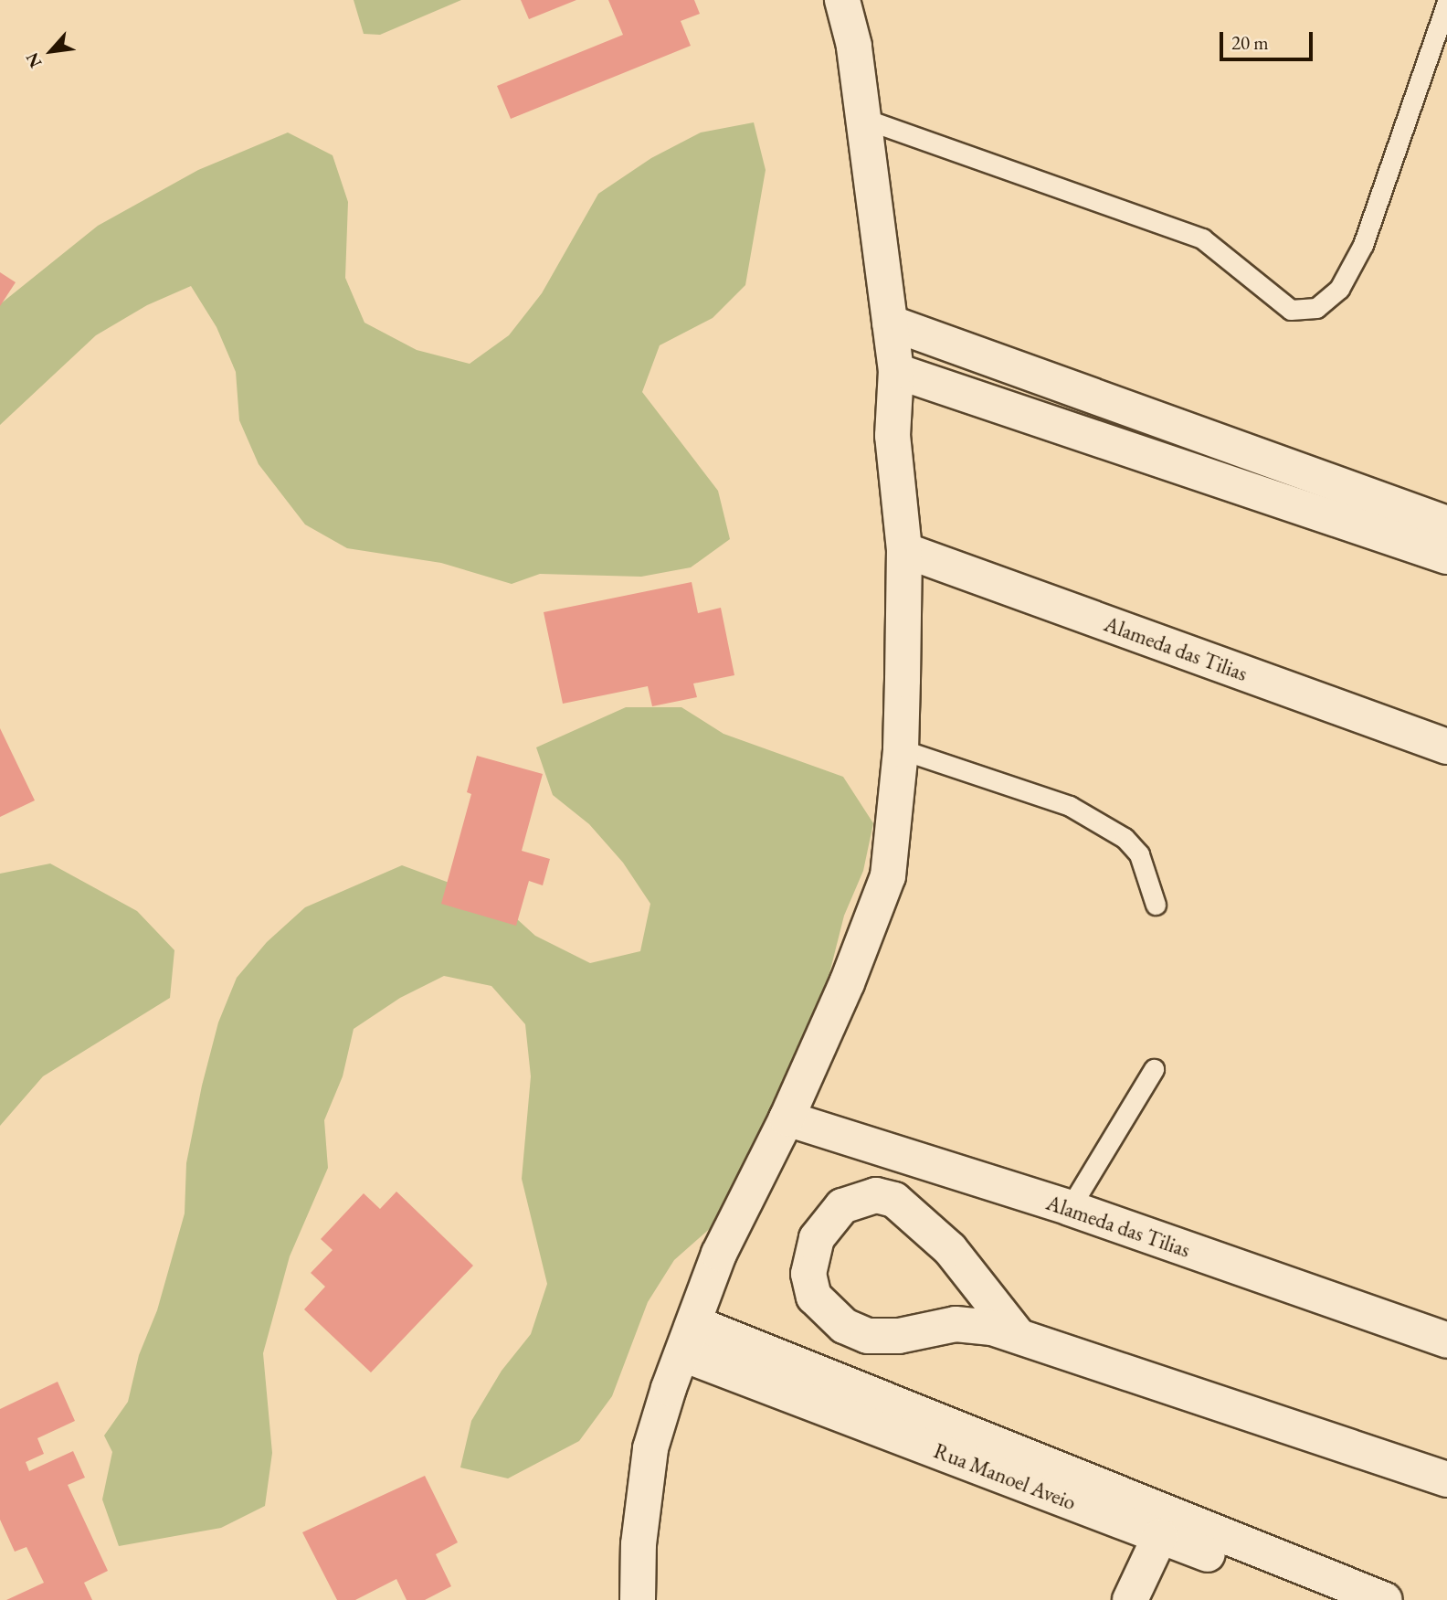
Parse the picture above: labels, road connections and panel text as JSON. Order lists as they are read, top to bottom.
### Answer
{
  "streets": {
    "street": ["Alameda das Tilias", "Rua Manoel Aveio"]
  },
  "scale_bar": "20 m",
  "north": "bottom left"
}
